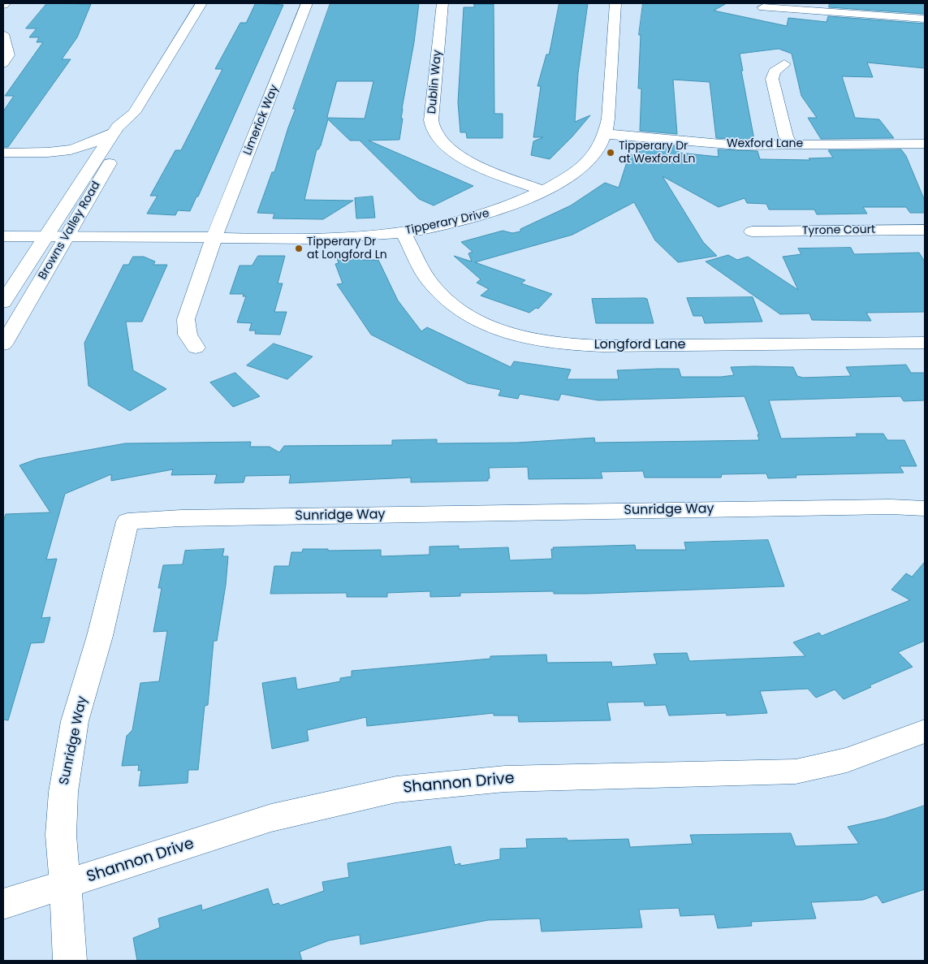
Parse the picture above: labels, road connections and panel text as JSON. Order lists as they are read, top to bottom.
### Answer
{
  "streets": {
    "street": [
      "Dublin Way",
      "Limerick Way",
      "Wexford Lane",
      "Tipperary Drive",
      "Browns Valley Road",
      "Tyrone Court",
      "Longford Lane",
      "Sunridge Way",
      "Shannon Drive"
    ]
  },
  "crossings": [
    ["Dublin Way", "Tipperary Drive"],
    ["Limerick Way", "Tipperary Drive"],
    ["Wexford Lane", "Tipperary Drive"],
    ["Tipperary Drive", "Browns Valley Road"],
    ["Tipperary Drive", "Longford Lane"],
    ["Sunridge Way", "Shannon Drive"]
  ],
  "places": ["Tipperary Dr at Wexford Ln", "Tipperary Dr at Longford Ln"]
}
